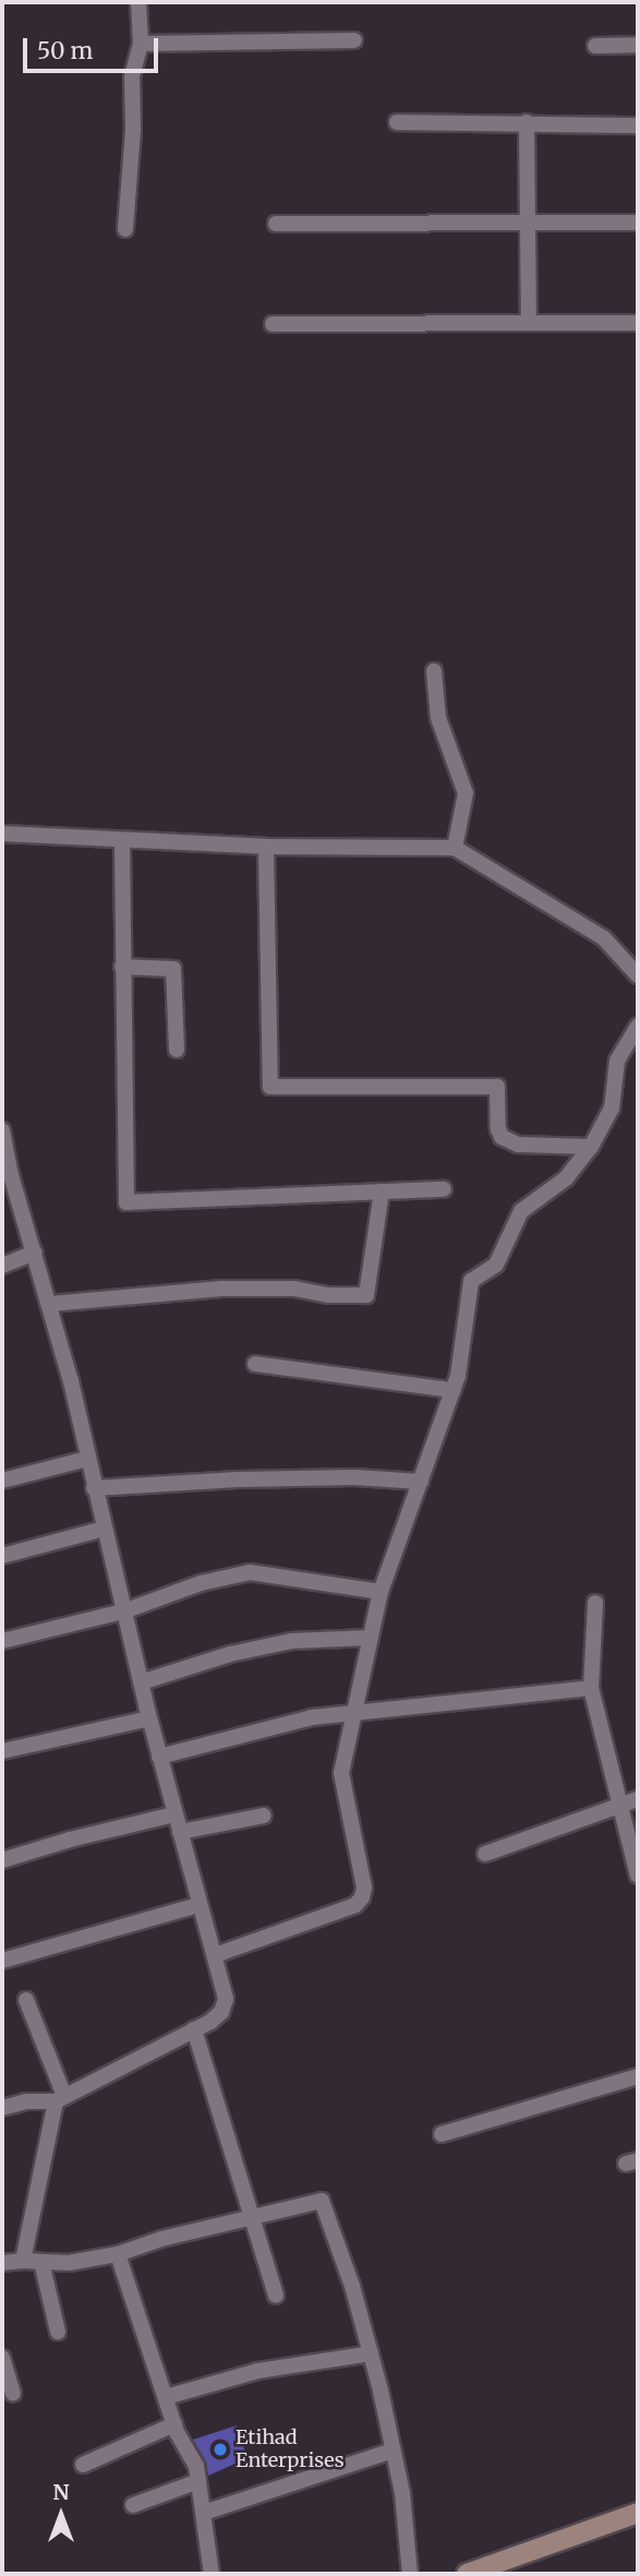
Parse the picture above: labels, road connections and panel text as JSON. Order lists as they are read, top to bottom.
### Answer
{
  "places": ["Etihad Enterprises"],
  "scale_bar": "50 m",
  "north": "top"
}
